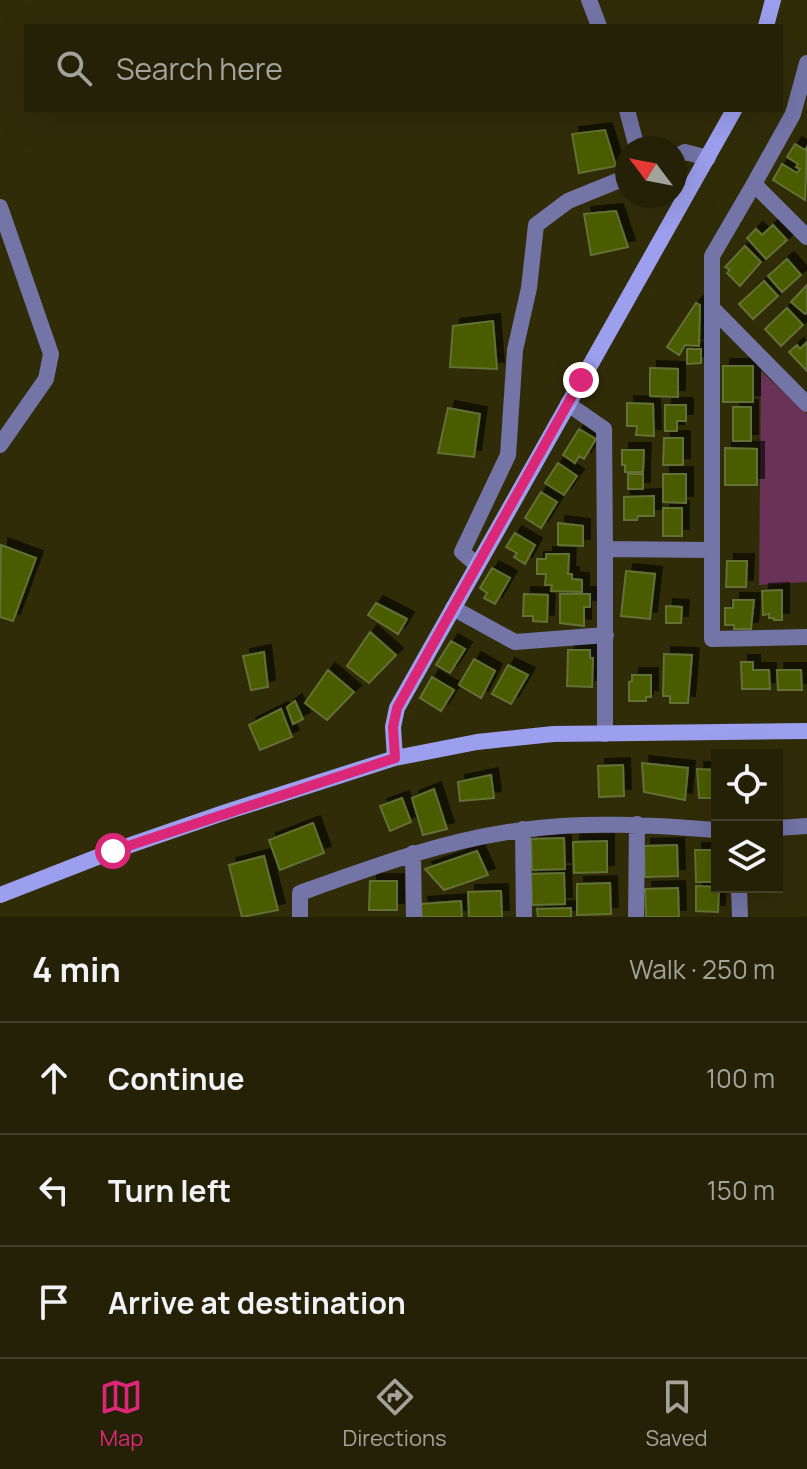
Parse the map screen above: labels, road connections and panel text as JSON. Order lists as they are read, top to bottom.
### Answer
{
  "north": "top left",
  "page": {
    "search": "Search here",
    "heading": ["4 min", "Walk · 250 m"],
    "list": [
      ["Continue", "100 m"],
      ["Turn left", "150 m"],
      "Arrive at destination"
    ],
    "nav": ["Map", "Directions", "Saved"]
  }
}
